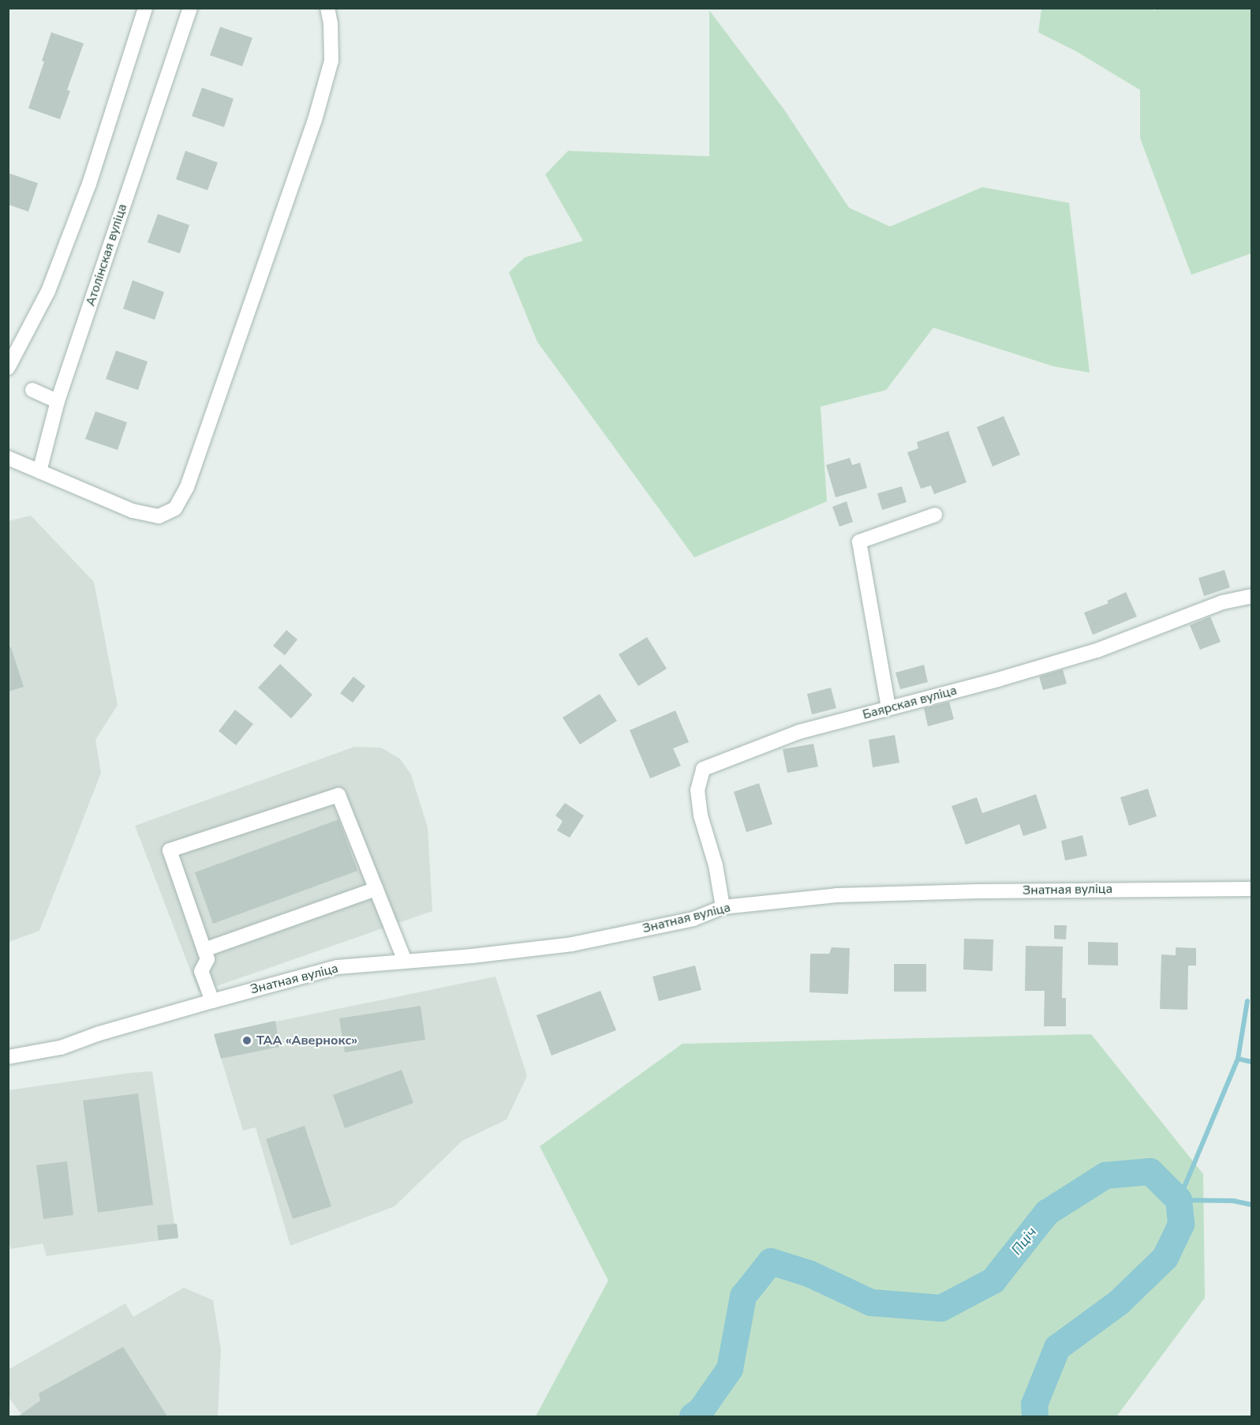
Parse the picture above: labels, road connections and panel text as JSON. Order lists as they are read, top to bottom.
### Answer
{
  "streets": {
    "street": ["Атолінская вуліца", "Баярская вуліца", "Знатная вуліца"]
  },
  "crossings": [
    ["Баярская вуліца", "Знатная вуліца"]
  ],
  "water": ["Пціч"],
  "places": ["ТАА «Авернокс»"]
}
